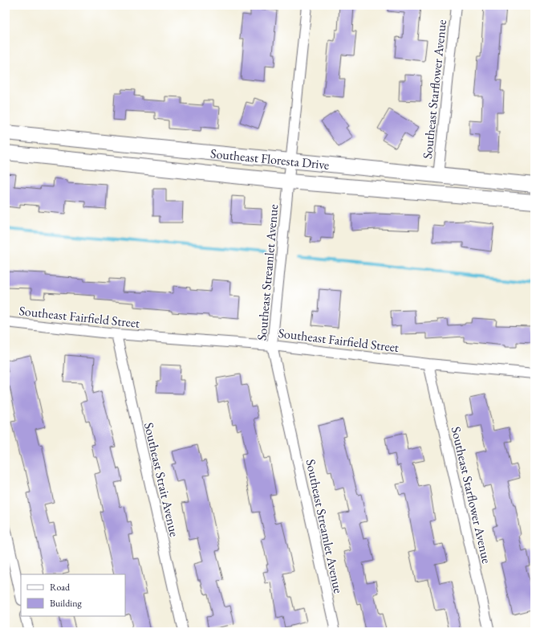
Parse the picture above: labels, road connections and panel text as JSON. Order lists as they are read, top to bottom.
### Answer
{
  "streets": {
    "street": [
      "Southeast Starflower Avenue",
      "Southeast Floresta Drive",
      "Southeast Streamlet Avenue",
      "Southeast Fairfield Street",
      "Southeast Strait Avenue"
    ]
  },
  "crossings": [
    ["Southeast Starflower Avenue", "Southeast Floresta Drive"],
    ["Southeast Starflower Avenue", "Southeast Fairfield Street"],
    ["Southeast Floresta Drive", "Southeast Streamlet Avenue"],
    ["Southeast Streamlet Avenue", "Southeast Fairfield Street"],
    ["Southeast Fairfield Street", "Southeast Strait Avenue"]
  ],
  "legend": ["Road", "Building"]
}
